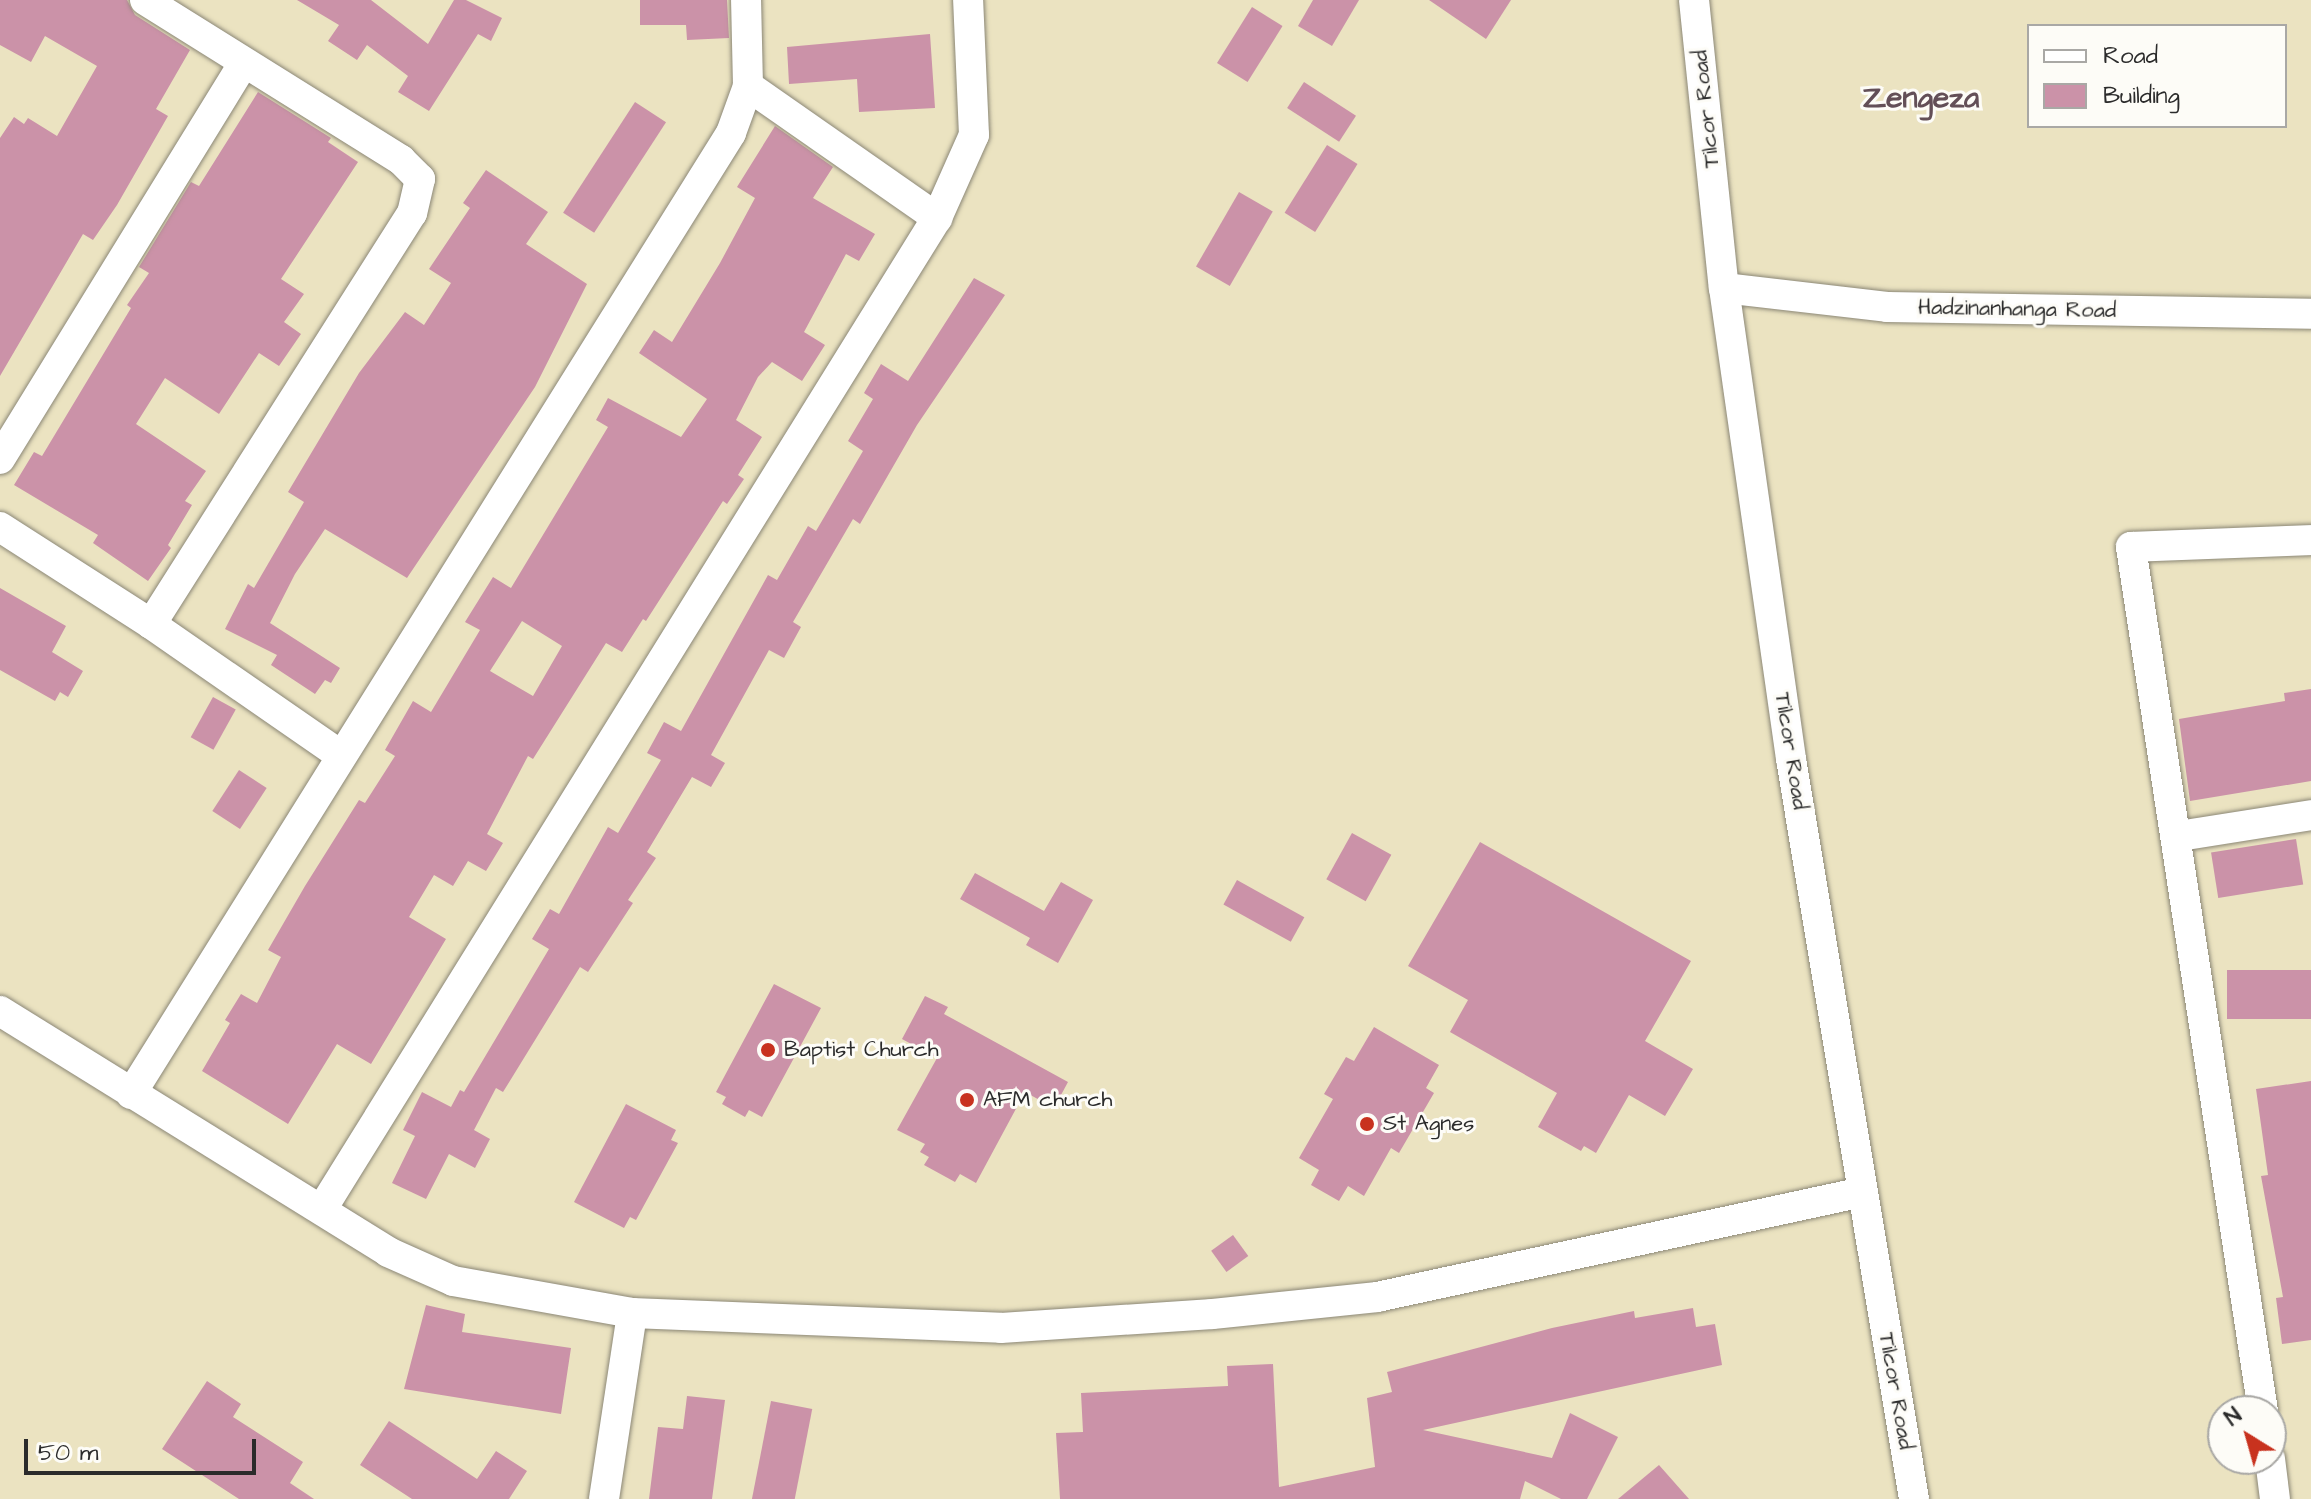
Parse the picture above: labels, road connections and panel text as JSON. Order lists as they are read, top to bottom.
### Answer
{
  "streets": {
    "street": ["Tilcor Road", "Hadzinanhanga Road"]
  },
  "crossings": [
    ["Tilcor Road", "Hadzinanhanga Road"]
  ],
  "districts": ["Zengeza"],
  "places": ["Baptist Church", "AFM church", "St Agnes"],
  "legend": ["Road", "Building"],
  "scale_bar": "50 m",
  "north": "top left"
}
